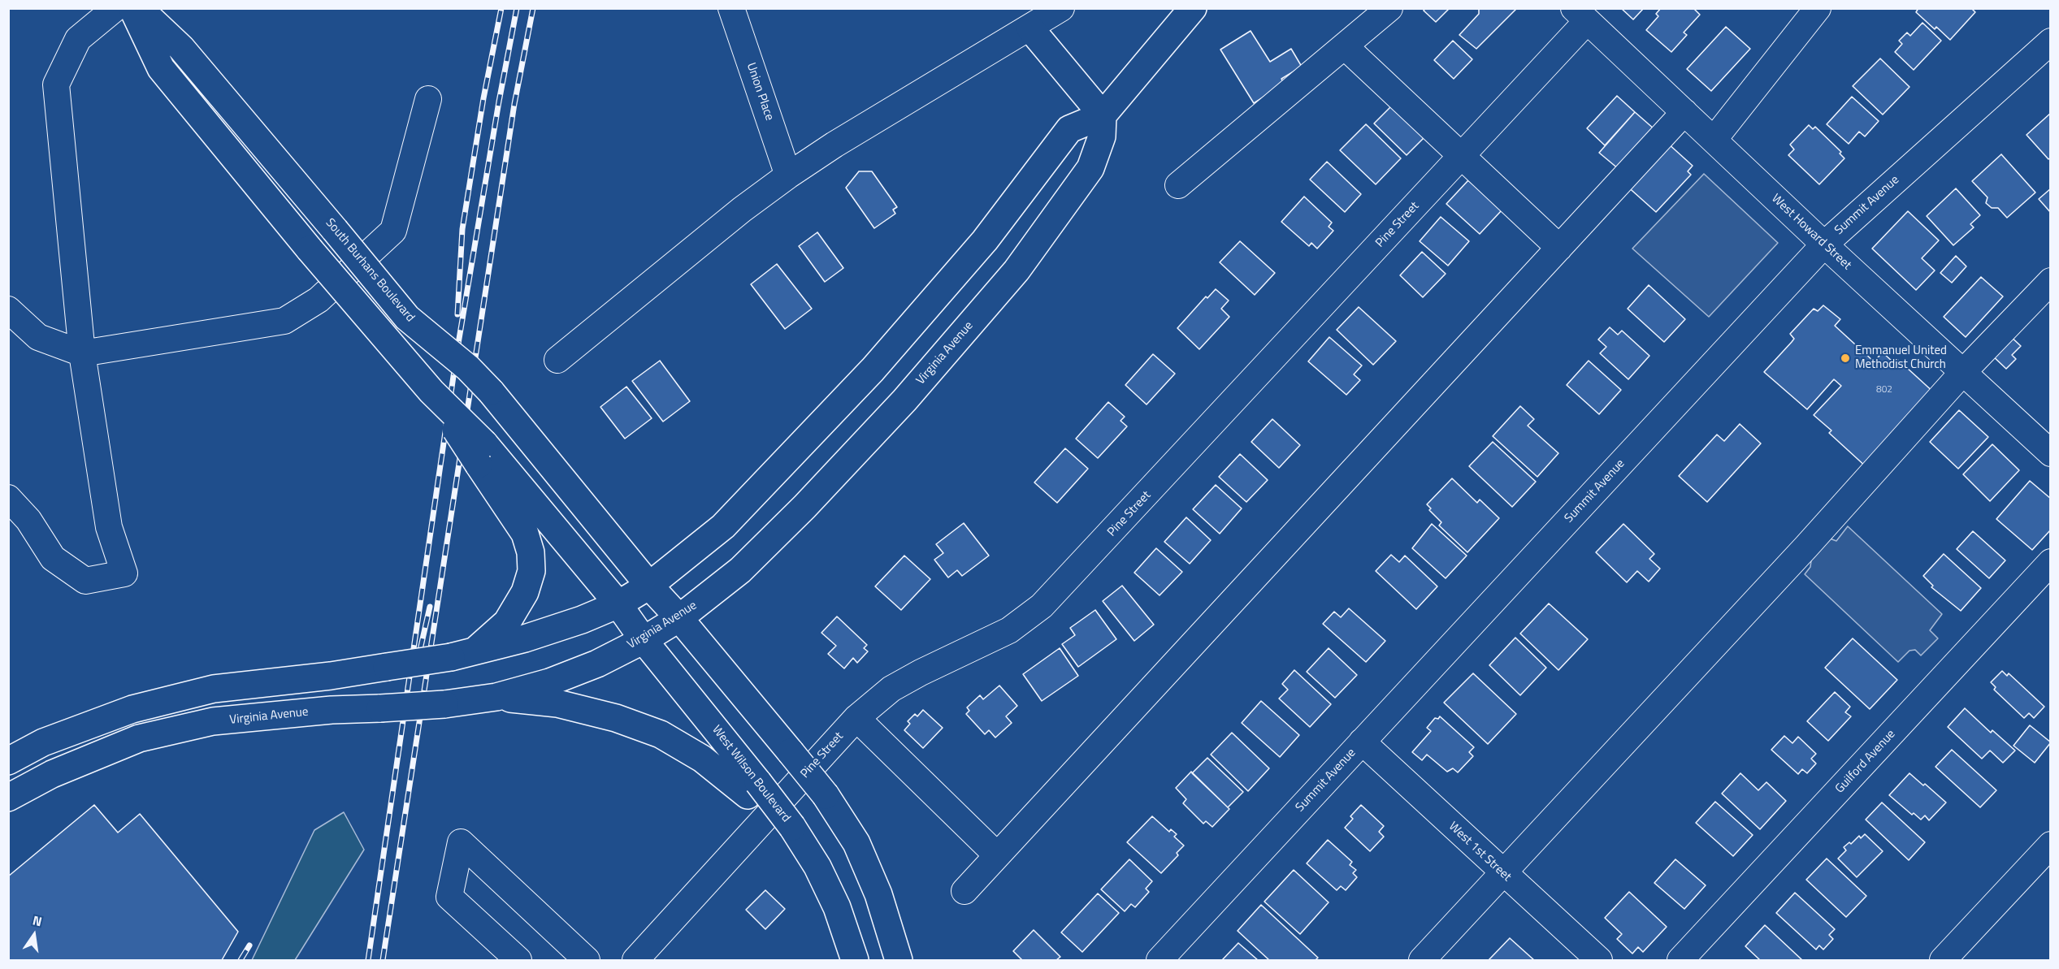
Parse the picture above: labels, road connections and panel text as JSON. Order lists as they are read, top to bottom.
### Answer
{
  "streets": {
    "main road": ["South Burhans Boulevard", "Virginia Avenue", "West Wilson Boulevard"],
    "street": [
      "Union Place",
      "Summit Avenue",
      "Pine Street",
      "West Howard Street",
      "Guilford Avenue",
      "West 1st Street"
    ]
  },
  "crossings": [
    ["Summit Avenue", "West Howard Street"],
    ["Summit Avenue", "West 1st Street"],
    ["Pine Street", "West Howard Street"],
    ["South Burhans Boulevard", "Virginia Avenue"],
    ["Virginia Avenue", "West Wilson Boulevard"]
  ],
  "places": ["Emmanuel United Methodist Church"],
  "house_numbers": ["802"],
  "north": "top"
}
